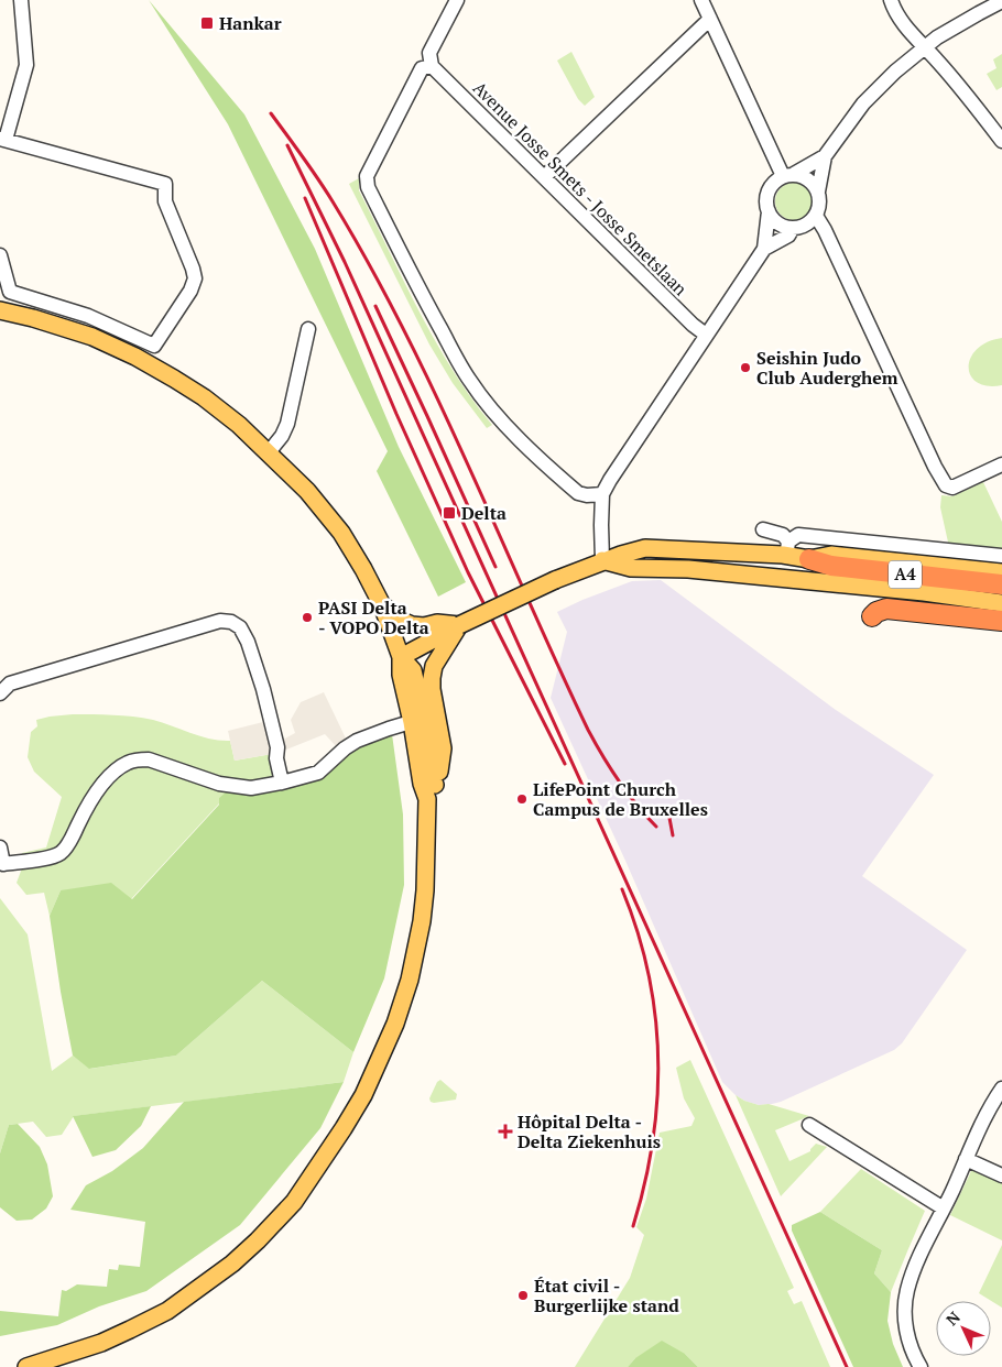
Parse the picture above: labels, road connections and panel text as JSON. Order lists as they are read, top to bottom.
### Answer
{
  "streets": {
    "highway": ["A4"],
    "street": ["Avenue Josse Smets - Josse Smetslaan"]
  },
  "places": {
    "transit": ["Hankar", "Delta"],
    "other": [
      "Seishin Judo Club Auderghem",
      "PASI Delta - VOPO Delta",
      "LifePoint Church Campus de Bruxelles",
      "État civil - Burgerlijke stand"
    ],
    "health": ["Hôpital Delta - Delta Ziekenhuis"]
  },
  "north": "top left"
}
